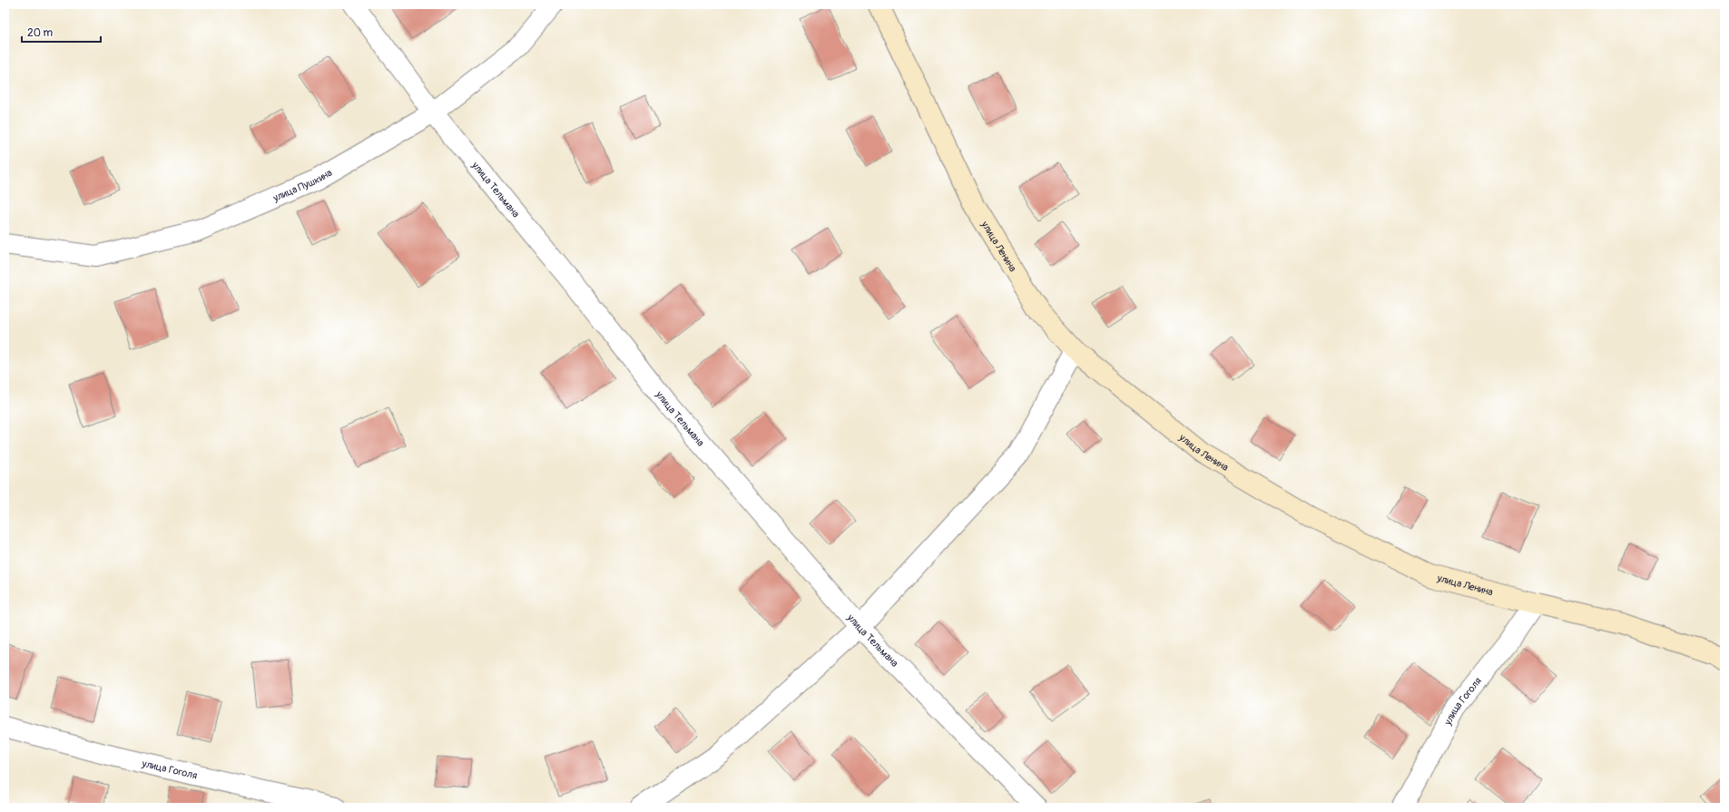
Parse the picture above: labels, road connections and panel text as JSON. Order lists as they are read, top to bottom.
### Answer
{
  "streets": {
    "main road": ["улица Ленина"],
    "street": ["улица Пушкина", "улица Тельмана", "улица Гоголя"]
  },
  "crossings": [
    ["улица Пушкина", "улица Тельмана"],
    ["улица Ленина", "улица Гоголя"]
  ],
  "scale_bar": "20 m"
}
